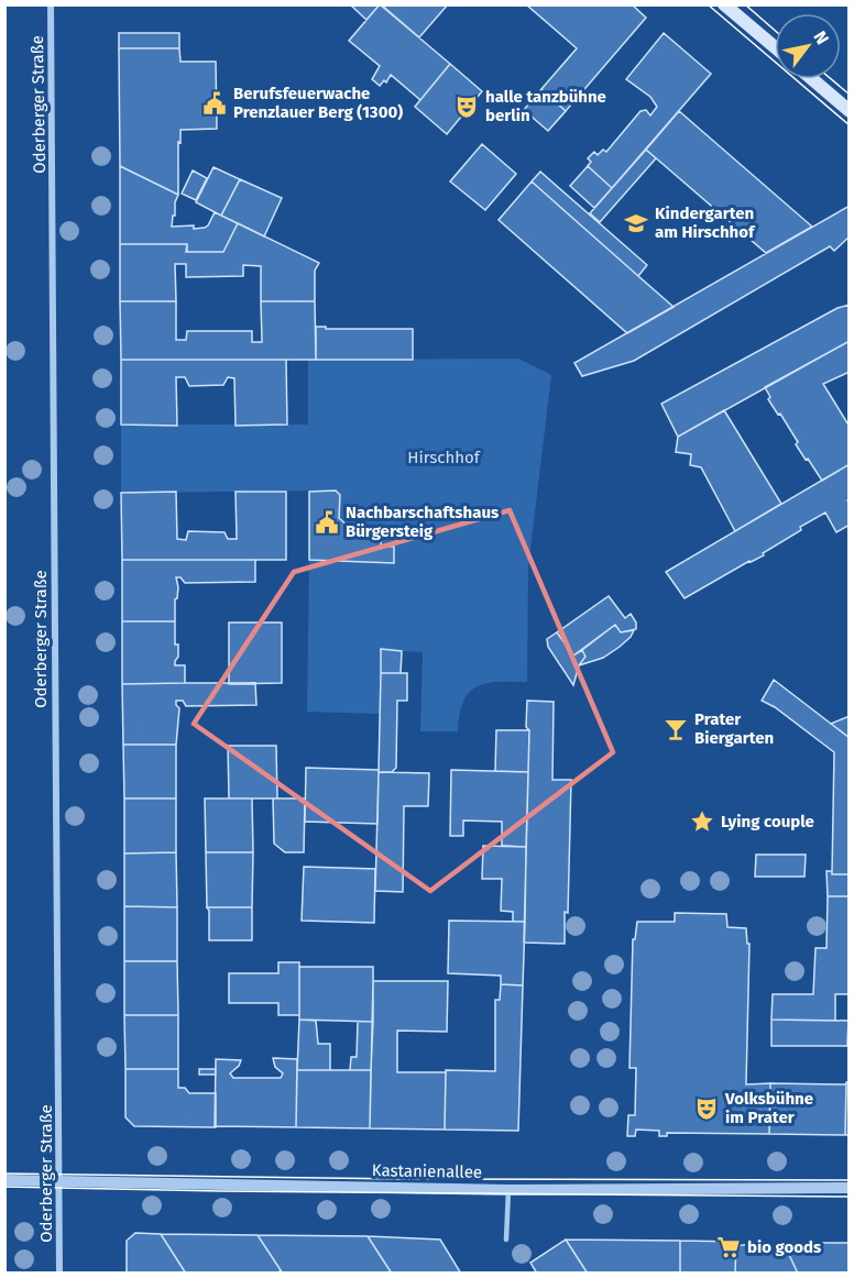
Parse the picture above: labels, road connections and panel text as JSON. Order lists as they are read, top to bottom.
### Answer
{
  "streets": {
    "street": ["Oderberger Straße", "Kastanienallee"]
  },
  "crossings": [
    ["Oderberger Straße", "Kastanienallee"]
  ],
  "parks": ["Hirschhof"],
  "places": {
    "public building": ["Berufsfeuerwache Prenzlauer Berg (1300)", "Nachbarschaftshaus Bürgersteig"],
    "theatre": ["halle tanzbühne berlin", "Volksbühne im Prater"],
    "school or university": ["Kindergarten am Hirschhof"],
    "bar": ["Prater Biergarten"],
    "place": ["Lying couple"],
    "supermarket": ["bio goods"]
  },
  "north": "top right"
}
